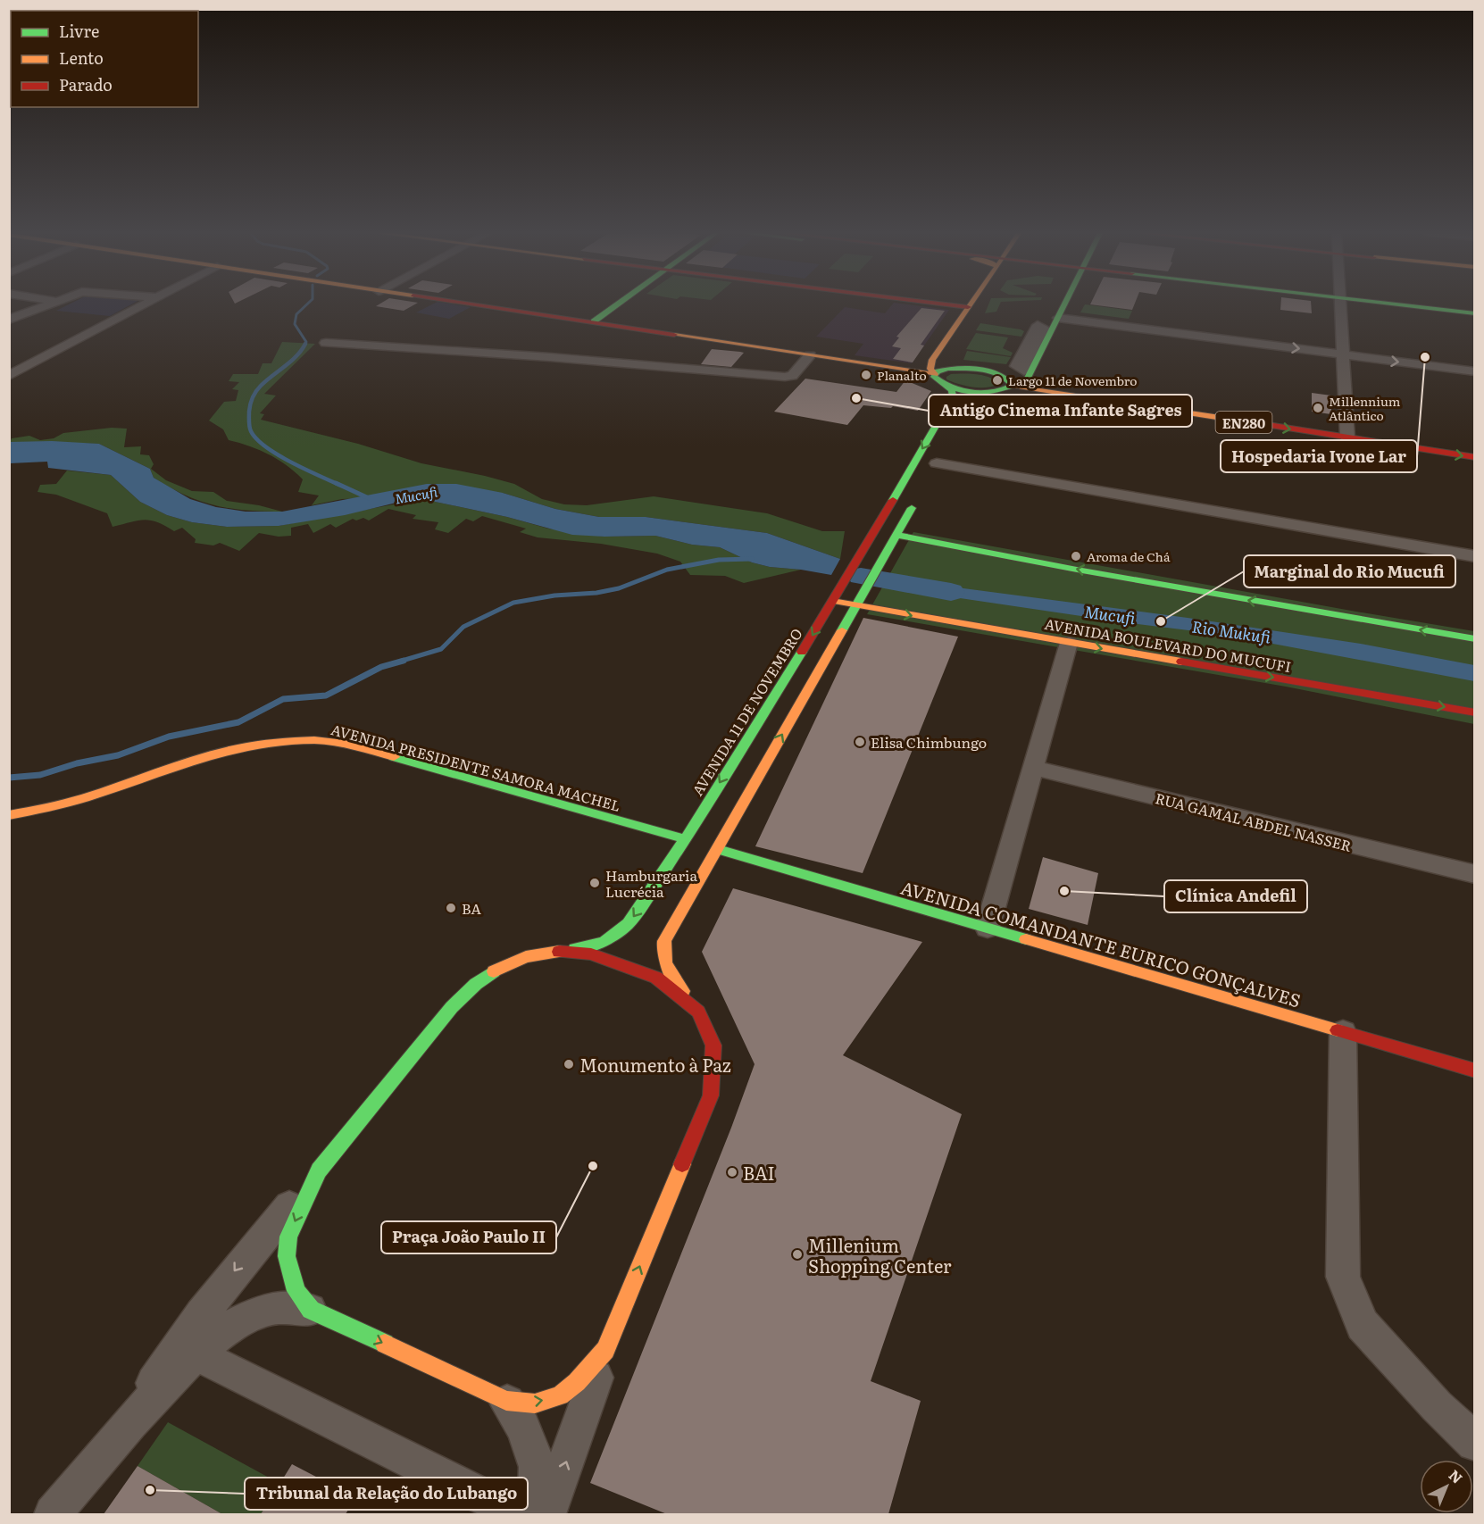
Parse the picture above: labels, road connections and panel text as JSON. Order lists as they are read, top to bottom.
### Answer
{
  "streets": {
    "street": [
      "EN280",
      "AVENIDA BOULEVARD DO MUCUFI",
      "AVENIDA 11 DE NOVEMBRO",
      "AVENIDA PRESIDENTE SAMORA MACHEL",
      "RUA GAMAL ABDEL NASSER",
      "AVENIDA COMANDANTE EURICO GONÇALVES"
    ]
  },
  "crossings": [
    ["EN280", "AVENIDA 11 DE NOVEMBRO"],
    ["AVENIDA 11 DE NOVEMBRO", "AVENIDA PRESIDENTE SAMORA MACHEL"],
    ["AVENIDA 11 DE NOVEMBRO", "AVENIDA COMANDANTE EURICO GONÇALVES"],
    ["AVENIDA PRESIDENTE SAMORA MACHEL", "AVENIDA COMANDANTE EURICO GONÇALVES"]
  ],
  "water": ["Mucufi", "Rio Mukufi"],
  "places": [
    "Hospedaria Ivone Lar",
    "Planalto",
    "Largo 11 de Novembro",
    "Antigo Cinema Infante Sagres",
    "Millennium Atlântico",
    "Aroma de Chá",
    "Marginal do Rio Mucufi",
    "Elisa Chimbungo",
    "Hamburgaria Lucrécia",
    "Clínica Andefil",
    "BA",
    "Monumento à Paz",
    "Praça João Paulo II",
    "BAI",
    "Millenium Shopping Center",
    "Tribunal da Relação do Lubango"
  ],
  "legend": ["Livre", "Lento", "Parado"],
  "north": "top right"
}
